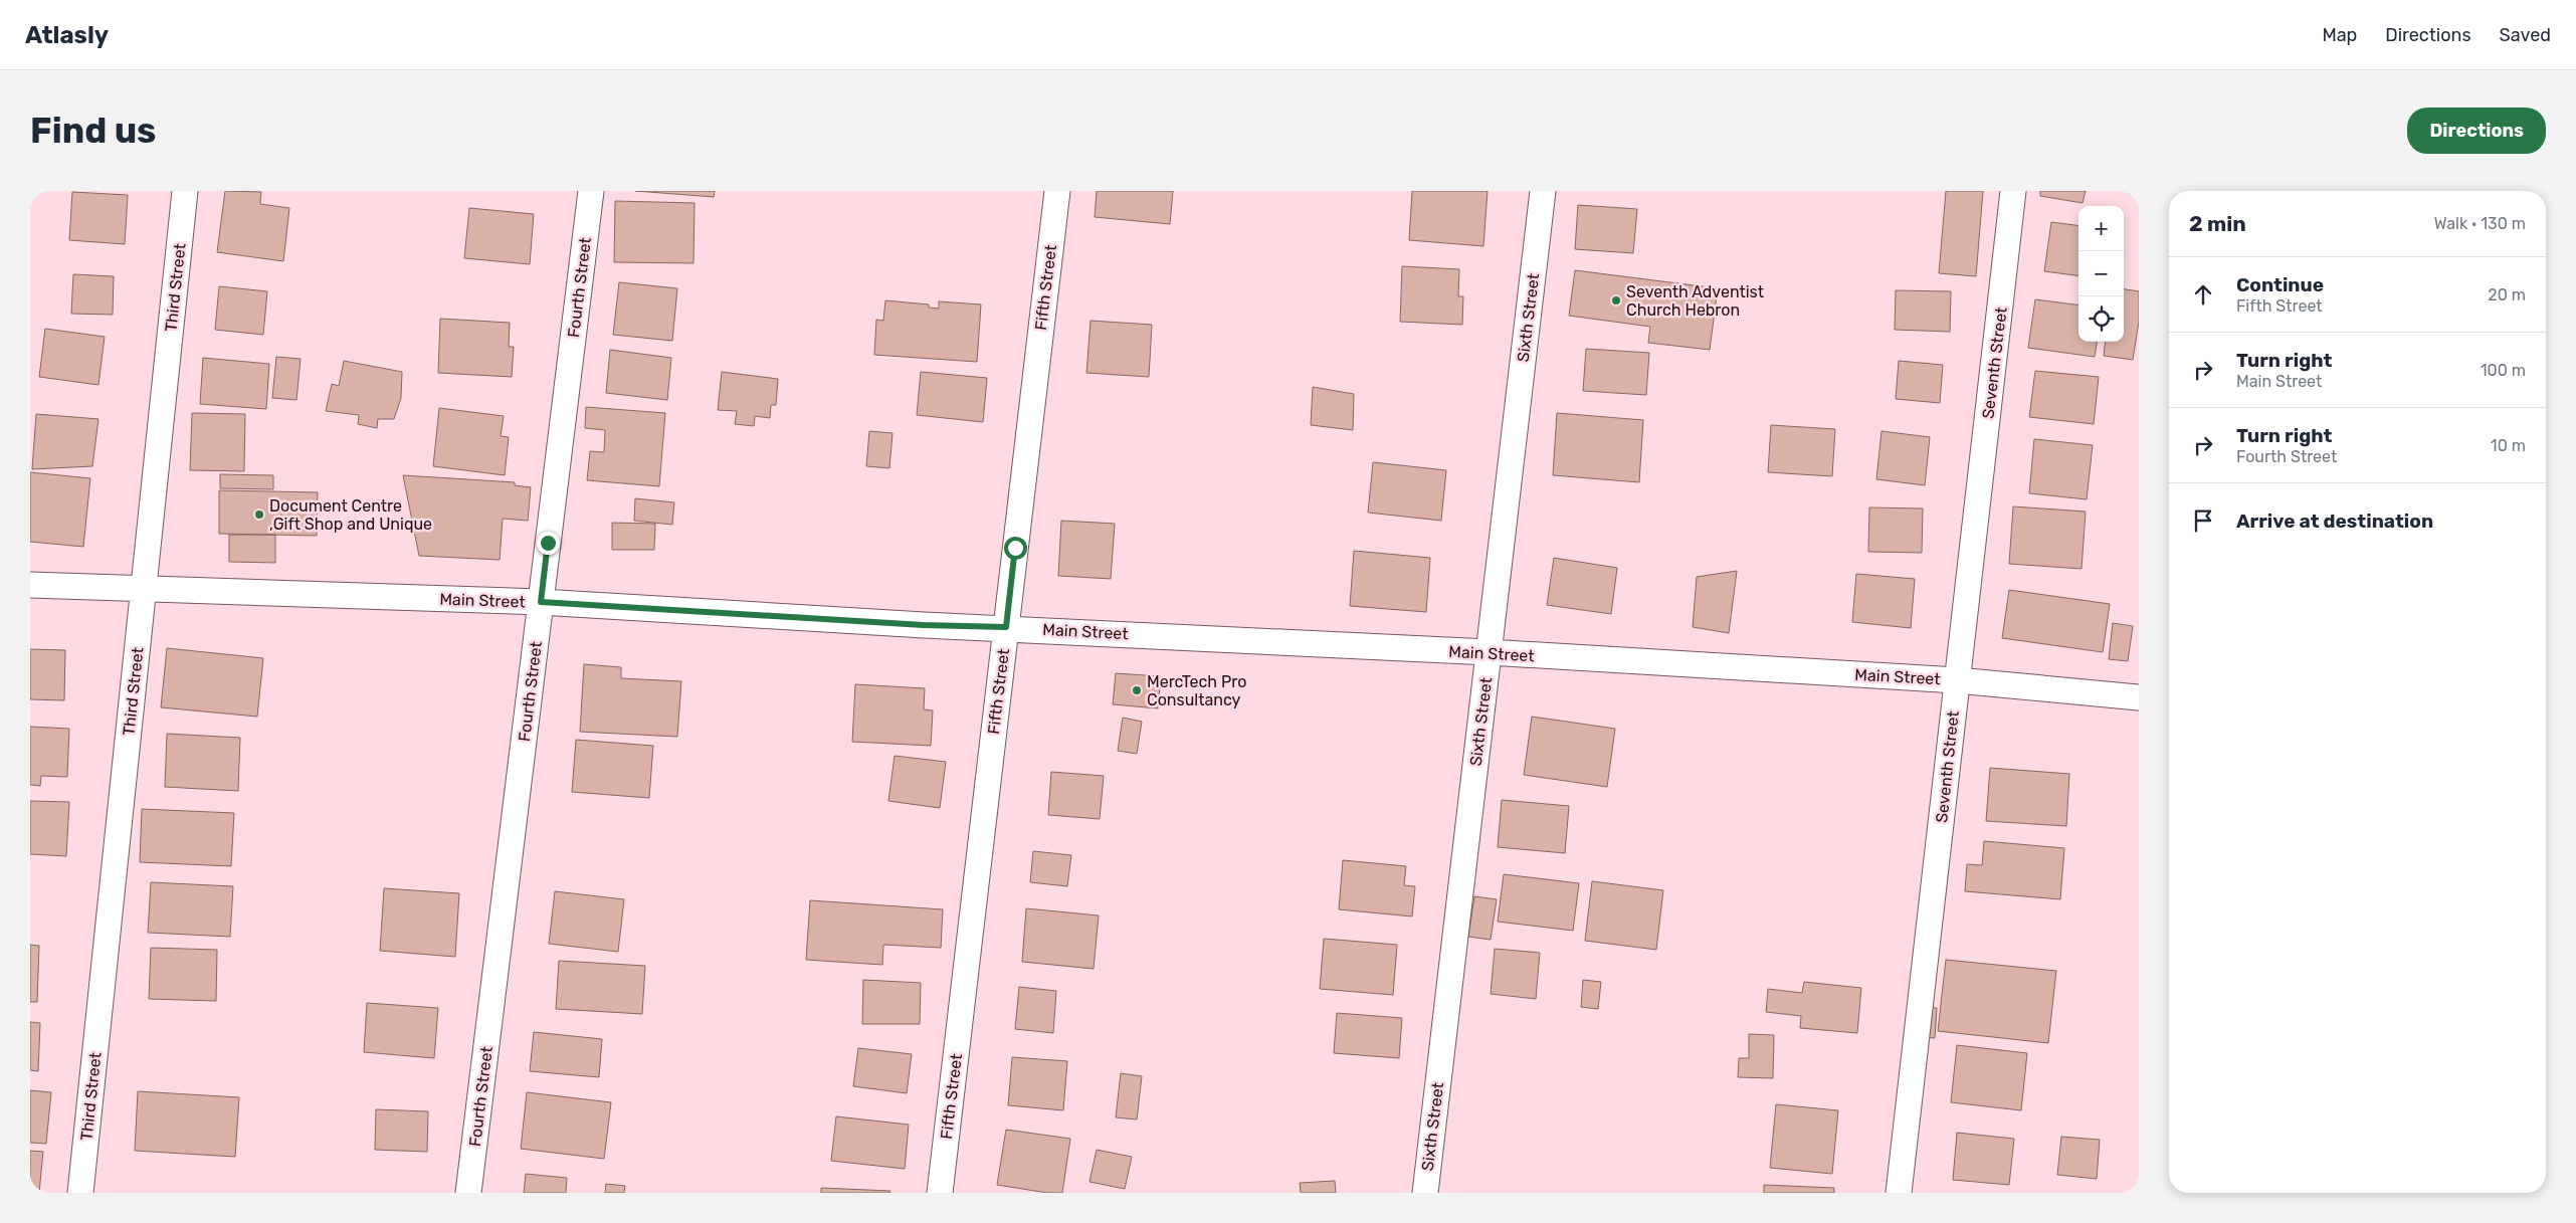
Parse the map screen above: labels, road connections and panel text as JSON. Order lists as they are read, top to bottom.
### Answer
{
  "streets": {
    "street": [
      "Third Street",
      "Fourth Street",
      "Fifth Street",
      "Sixth Street",
      "Seventh Street",
      "Main Street"
    ]
  },
  "crossings": [
    ["Third Street", "Main Street"],
    ["Fourth Street", "Main Street"],
    ["Fifth Street", "Main Street"],
    ["Sixth Street", "Main Street"],
    ["Seventh Street", "Main Street"]
  ],
  "places": ["Seventh Adventist Church Hebron", "Document Centre ,Gift Shop and Unique", "MercTech Pro Consultancy"],
  "page": {
    "header": "Atlasly",
    "nav": ["Map", "Directions", "Saved"],
    "buttons": "Directions",
    "title": "Find us",
    "heading": ["2 min", "Walk · 130 m"],
    "map_buttons": ["+", "−"],
    "list": [
      ["Continue", "Fifth Street", "20 m"],
      ["Turn right", "Main Street", "100 m"],
      ["Turn right", "Fourth Street", "10 m"],
      "Arrive at destination"
    ]
  }
}
